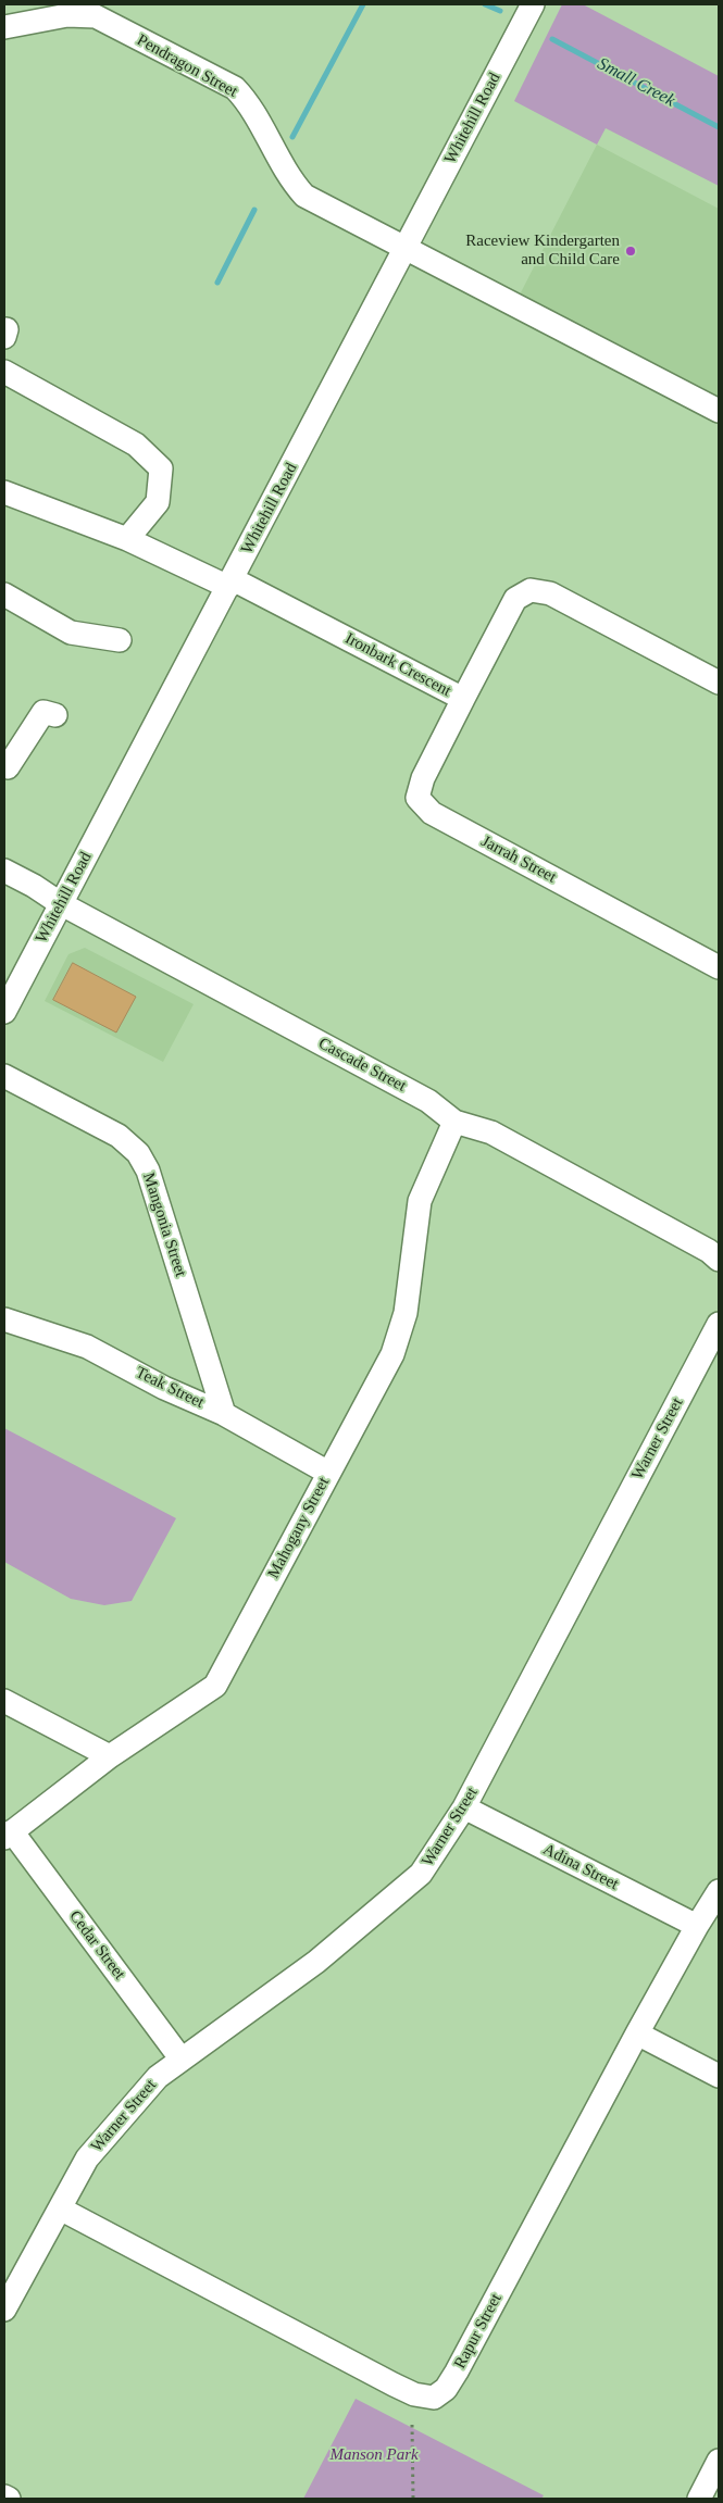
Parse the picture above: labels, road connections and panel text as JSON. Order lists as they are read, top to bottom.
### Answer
{
  "streets": {
    "street": [
      "Pendragon Street",
      "Whitehill Road",
      "Ironbark Crescent",
      "Jarrah Street",
      "Cascade Street",
      "Mangonia Street",
      "Teak Street",
      "Warner Street",
      "Mahogany Street",
      "Adina Street",
      "Cedar Street",
      "Rapur Street"
    ]
  },
  "crossings": [
    ["Pendragon Street", "Whitehill Road"],
    ["Whitehill Road", "Ironbark Crescent"],
    ["Whitehill Road", "Cascade Street"],
    ["Ironbark Crescent", "Jarrah Street"],
    ["Cascade Street", "Mahogany Street"],
    ["Mangonia Street", "Teak Street"],
    ["Teak Street", "Mahogany Street"],
    ["Warner Street", "Adina Street"],
    ["Warner Street", "Cedar Street"],
    ["Warner Street", "Rapur Street"],
    ["Mahogany Street", "Cedar Street"],
    ["Adina Street", "Rapur Street"]
  ],
  "water": ["Small Creek"],
  "parks": ["Manson Park"],
  "places": ["Raceview Kindergarten and Child Care"]
}
